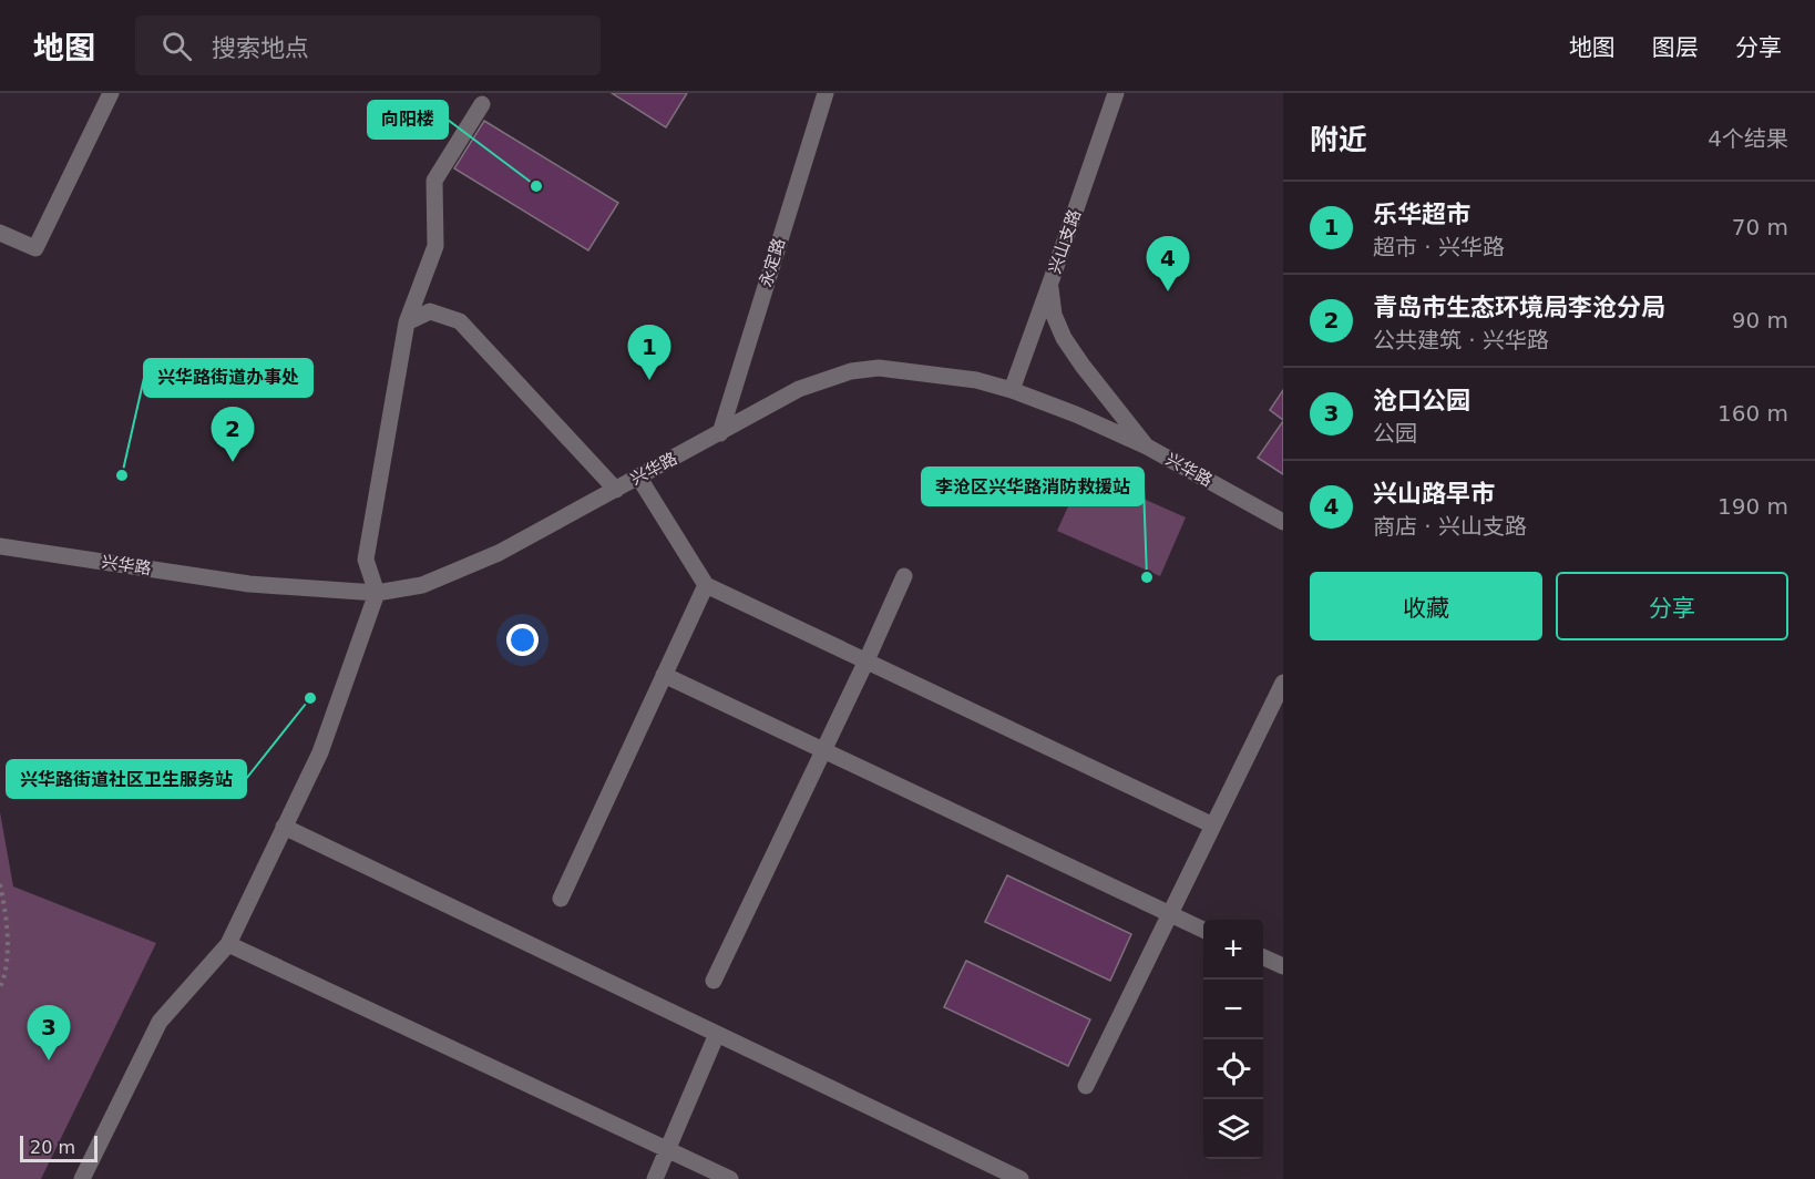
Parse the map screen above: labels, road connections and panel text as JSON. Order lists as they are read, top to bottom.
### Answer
{
  "streets": {
    "street": ["兴山支路", "永定路", "兴华路"]
  },
  "crossings": [
    ["兴山支路", "兴华路"],
    ["永定路", "兴华路"]
  ],
  "places": [
    "向阳楼",
    "兴华路街道办事处",
    "李沧区兴华路消防救援站",
    "兴华路街道社区卫生服务站"
  ],
  "scale_bar": "20 m",
  "page": {
    "header": "地图",
    "search": "搜索地点",
    "nav": ["地图", "图层", "分享"],
    "heading": ["附近", "4个结果"],
    "list": [
      {
        "mark": "1",
        "name": "乐华超市",
        "note": "超市 · 兴华路",
        "value": "70 m"
      },
      {
        "mark": "2",
        "name": "青岛市生态环境局李沧分局",
        "note": "公共建筑 · 兴华路",
        "value": "90 m"
      },
      {
        "mark": "3",
        "name": "沧口公园",
        "note": "公园",
        "value": "160 m"
      },
      {
        "mark": "4",
        "name": "兴山路早市",
        "note": "商店 · 兴山支路",
        "value": "190 m"
      }
    ],
    "pins": [
      "4",
      "1",
      "2",
      "3"
    ],
    "buttons": ["收藏", "分享"],
    "map_buttons": ["+", "−"],
    "scale": "20 m"
  }
}
